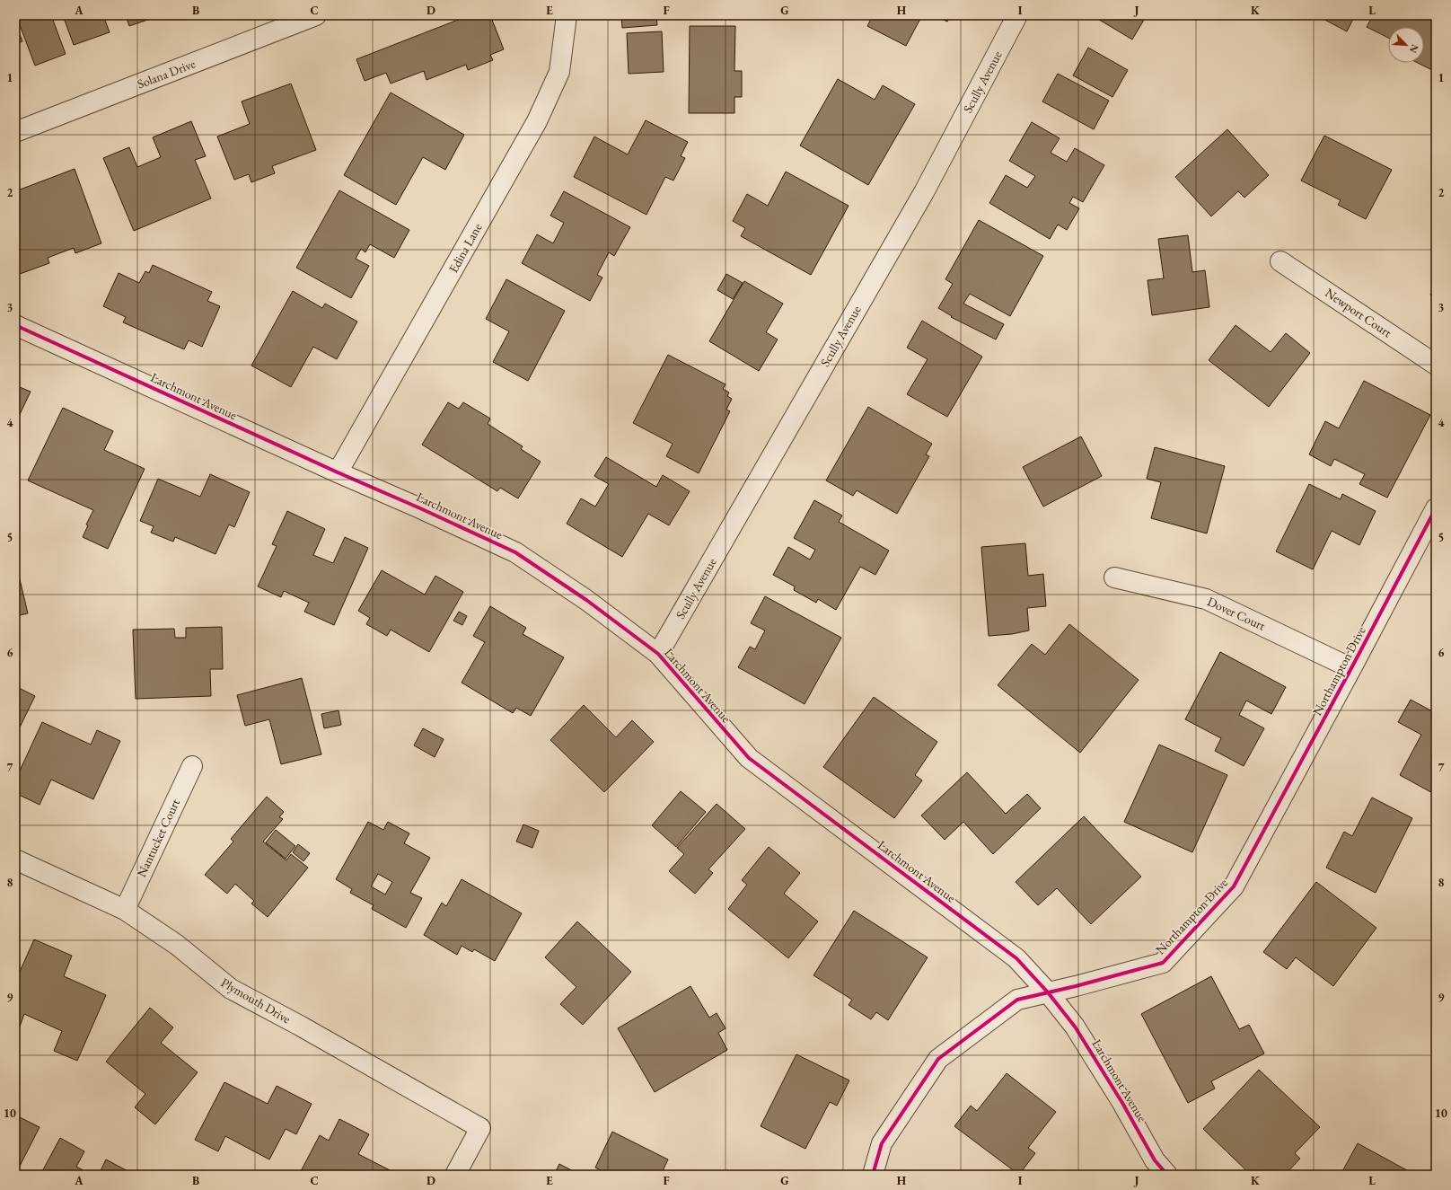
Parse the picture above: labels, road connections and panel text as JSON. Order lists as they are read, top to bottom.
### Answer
{
  "streets": {
    "street": [
      "Solana Drive",
      "Scully Avenue",
      "Edina Lane",
      "Newport Court",
      "Larchmont Avenue",
      "Dover Court",
      "Northampton Drive",
      "Nantucket Court",
      "Plymouth Drive"
    ]
  },
  "crossings": [
    ["Scully Avenue", "Larchmont Avenue"],
    ["Edina Lane", "Larchmont Avenue"],
    ["Larchmont Avenue", "Northampton Drive"],
    ["Dover Court", "Northampton Drive"],
    ["Nantucket Court", "Plymouth Drive"]
  ],
  "north": "bottom right",
  "grid": {
    "columns": [
      "A",
      "B",
      "C",
      "D",
      "E",
      "F",
      "G",
      "H",
      "I",
      "J",
      "K",
      "L"
    ],
    "rows": [
      "1",
      "2",
      "3",
      "4",
      "5",
      "6",
      "7",
      "8",
      "9",
      "10"
    ]
  }
}
